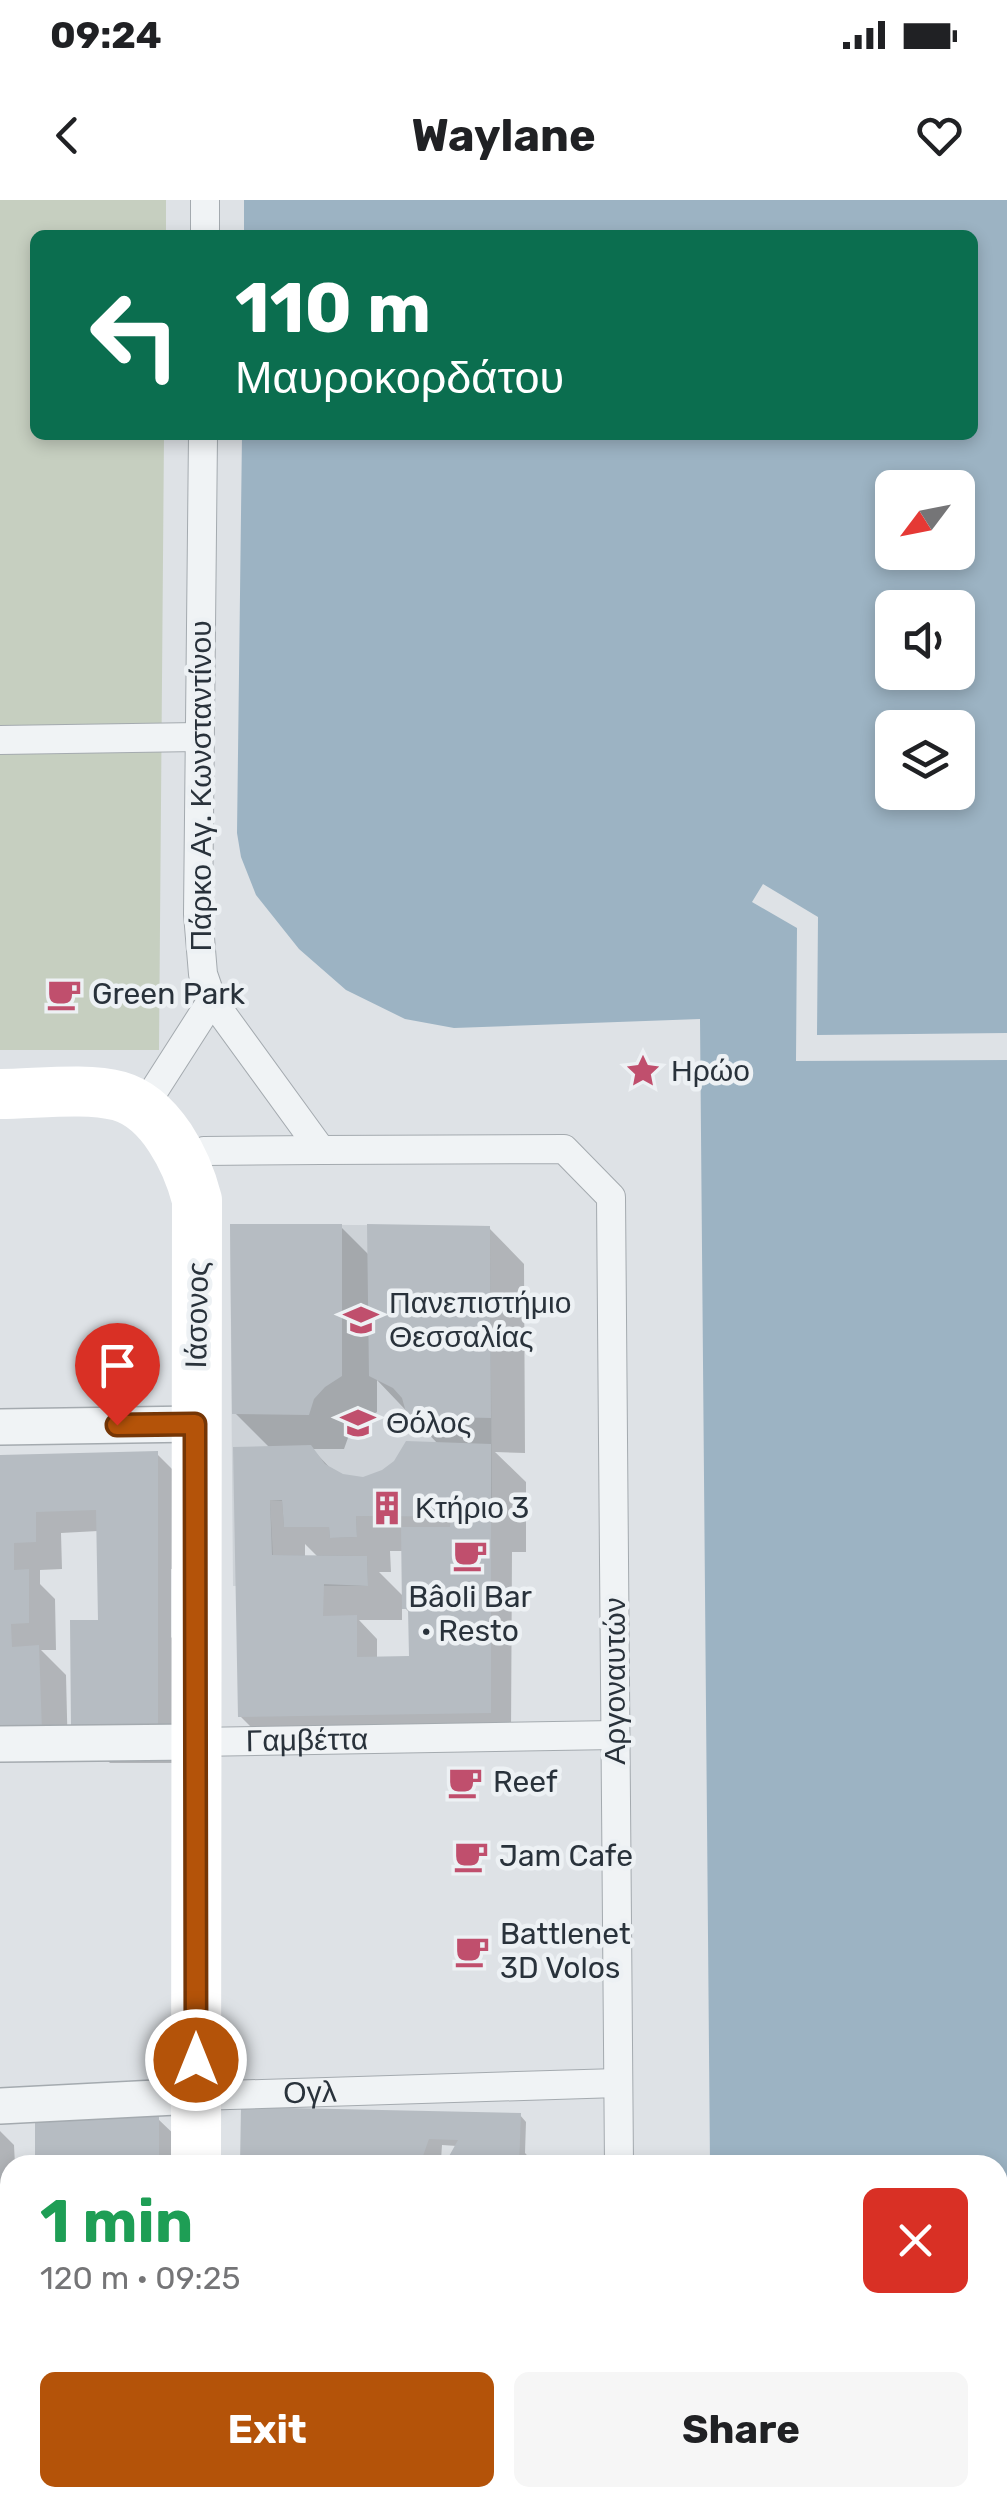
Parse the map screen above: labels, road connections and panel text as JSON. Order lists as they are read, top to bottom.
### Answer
{
  "streets": {
    "main road": ["Ιάσονος"],
    "street": [
      "Πάρκο Αγ. Κωνσταντίνου",
      "Αργοναυτών",
      "Γαμβέττα",
      "Ογλ"
    ]
  },
  "crossings": [
    ["Πάρκο Αγ. Κωνσταντίνου", "Αργοναυτών"],
    ["Ιάσονος", "Γαμβέττα"],
    ["Ιάσονος", "Ογλ"],
    ["Αργοναυτών", "Γαμβέττα"],
    ["Αργοναυτών", "Ογλ"]
  ],
  "places": {
    "cafe": [
      "Green Park",
      "Bâoli Bar · Resto",
      "Reef",
      "Jam Cafe",
      "Battlenet 3D Volos"
    ],
    "place": ["Ηρώο"],
    "school or university": ["Πανεπιστήμιο Θεσσαλίας", "Θόλος"],
    "building": ["Κτήριο 3"]
  },
  "north": "bottom left",
  "page": {
    "status": "09:24",
    "header": "Waylane",
    "turn": ["110 m", "Μαυροκορδάτου"],
    "heading": ["1 min", "120 m · 09:25"],
    "buttons": ["Exit", "Share"]
  }
}
